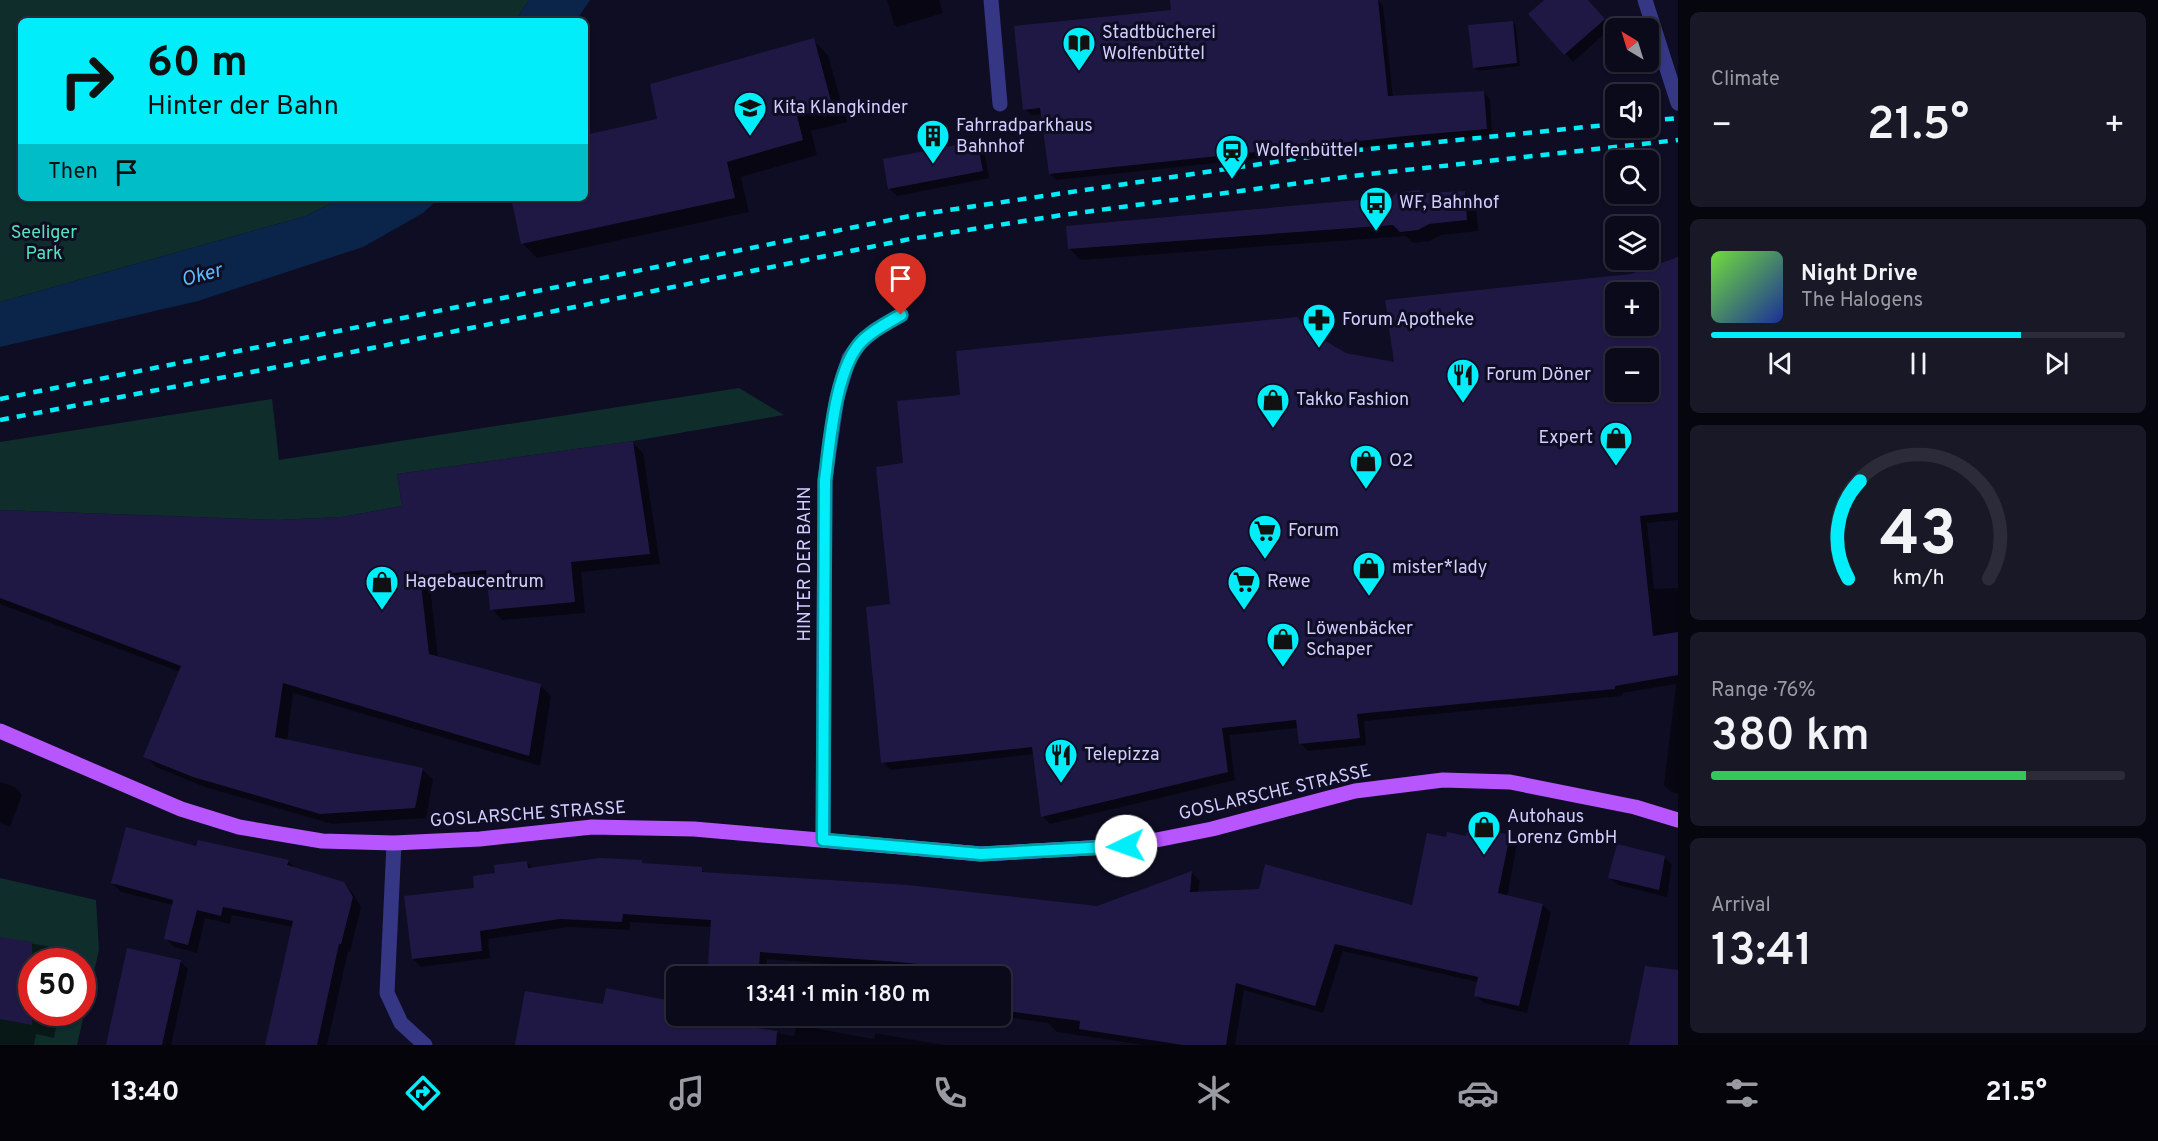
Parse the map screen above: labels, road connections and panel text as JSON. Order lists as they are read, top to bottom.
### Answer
{
  "streets": {
    "main road": ["GOSLARSCHE STRASSE"],
    "street": ["HINTER DER BAHN"]
  },
  "crossings": [
    ["HINTER DER BAHN", "GOSLARSCHE STRASSE"]
  ],
  "water": ["Oker"],
  "parks": ["Seeliger Park"],
  "places": {
    "library": ["Stadtbücherei Wolfenbüttel"],
    "school or university": ["Kita Klangkinder"],
    "building": ["Fahrradparkhaus Bahnhof"],
    "station": ["Wolfenbüttel"],
    "bus stop": ["WF, Bahnhof"],
    "pharmacy": ["Forum Apotheke"],
    "restaurant": ["Forum Döner", "Telepizza"],
    "shop": [
      "Takko Fashion",
      "Expert",
      "O2",
      "mister*lady",
      "Hagebaucentrum",
      "Löwenbäcker Schaper",
      "Autohaus Lorenz GmbH"
    ],
    "supermarket": ["Forum", "Rewe"]
  },
  "north": "top left",
  "page": {
    "tile": [
      "Climate",
      ["Range · 76%", "380 km"],
      ["Arrival", "13:41"]
    ],
    "map_buttons": ["+", "−"],
    "turn": ["60 m", "Hinter der Bahn"],
    "heat": ["−", "21.5°", "+"],
    "then": "Then",
    "song": ["Night Drive", "The Halogens"],
    "limit": "50",
    "trip": "13:41 · 1 min · 180 m",
    "tabs": ["13:40", "21.5°"],
    "gauge": ["43", "km/h"]
  }
}
